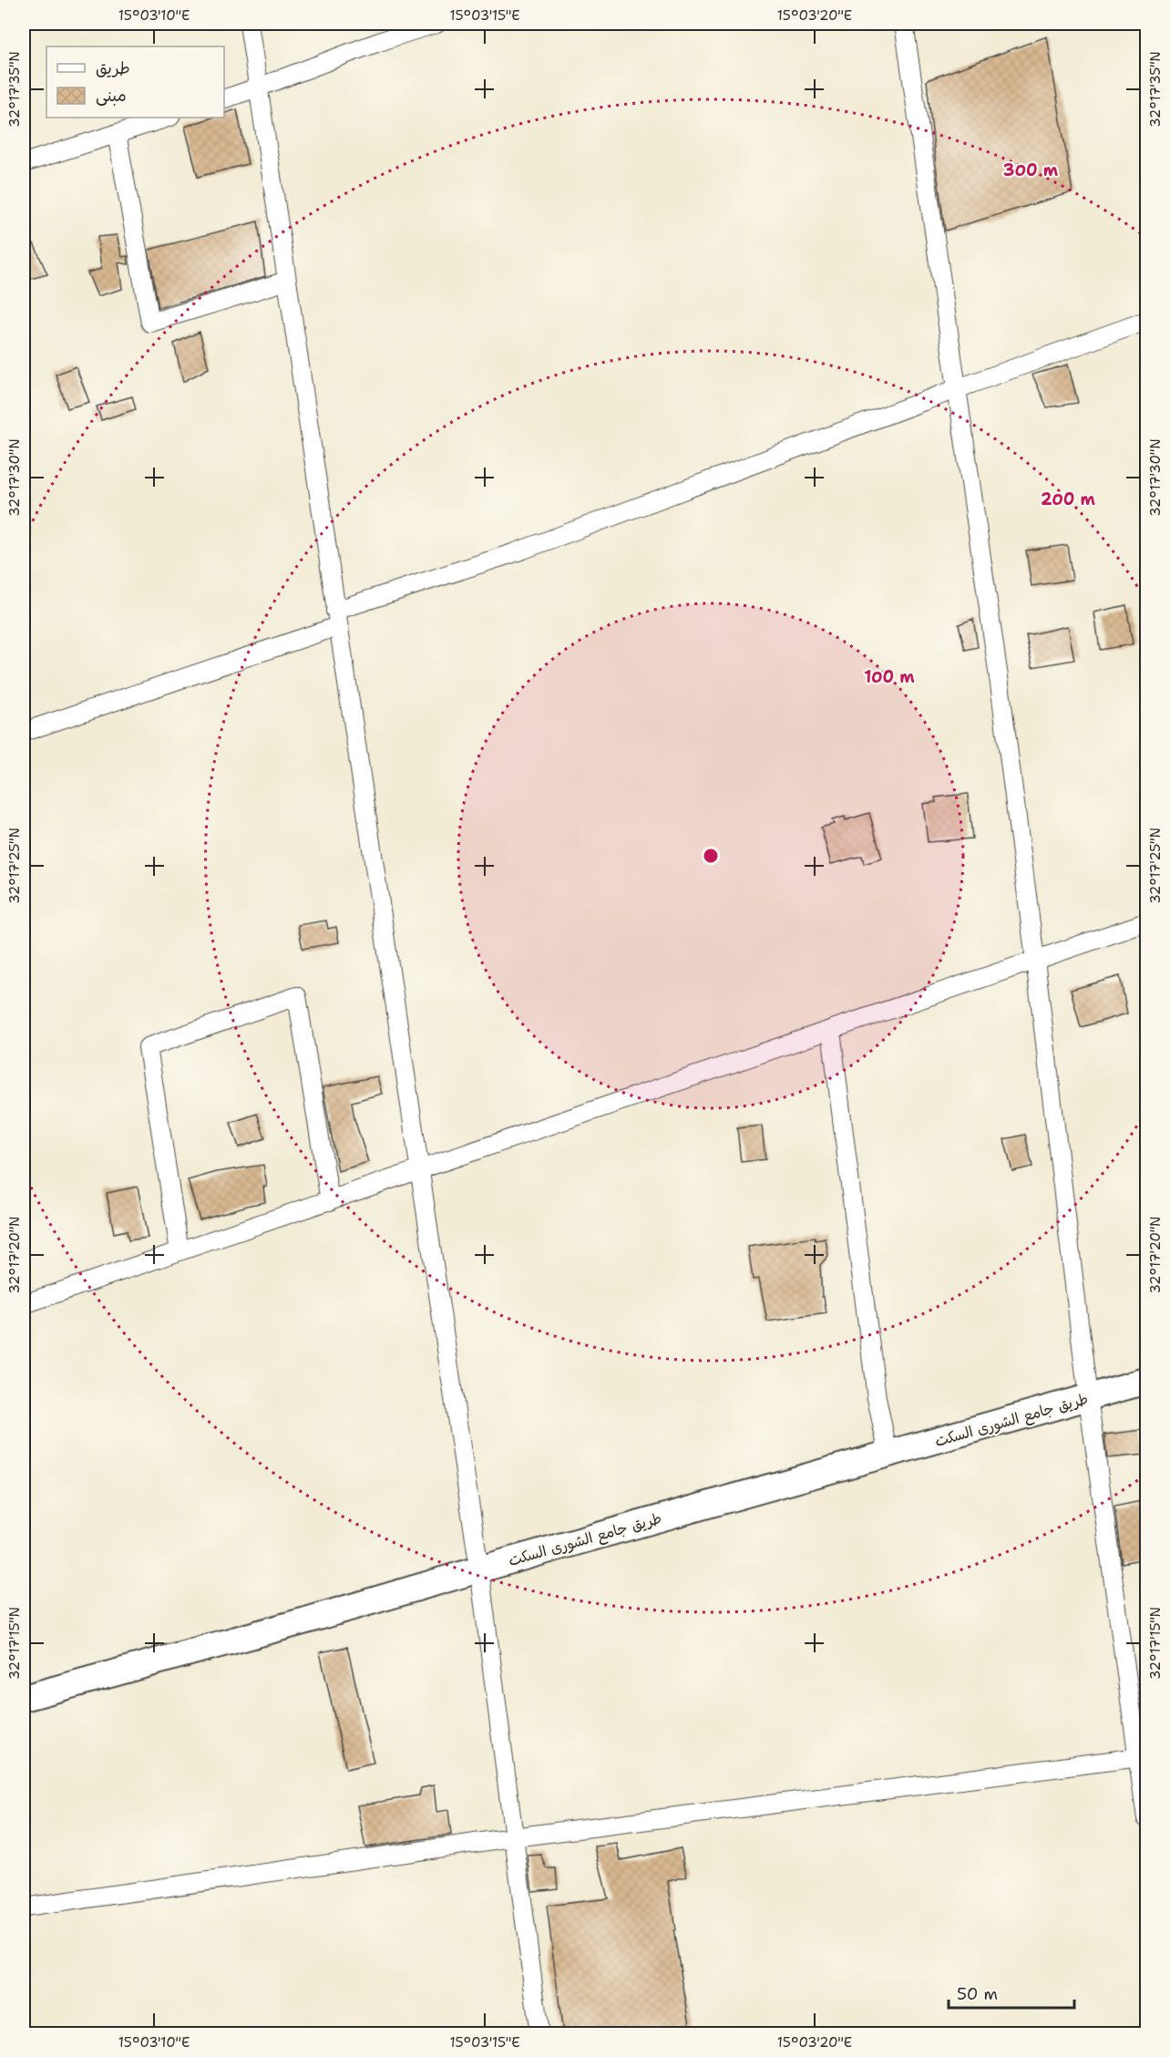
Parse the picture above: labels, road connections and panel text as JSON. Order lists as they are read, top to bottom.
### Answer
{
  "streets": {
    "main road": ["طريق جامع الشورى السكت"]
  },
  "legend": ["طريق", "مبنى"],
  "scale_bar": "50 m",
  "coordinates": [
    "15°03'10\"E",
    "15°03'15\"E",
    "15°03'20\"E",
    "32°17'35\"N",
    "32°17'30\"N",
    "32°17'25\"N",
    "32°17'20\"N",
    "32°17'15\"N"
  ],
  "rings": ["300 m", "200 m", "100 m"]
}
